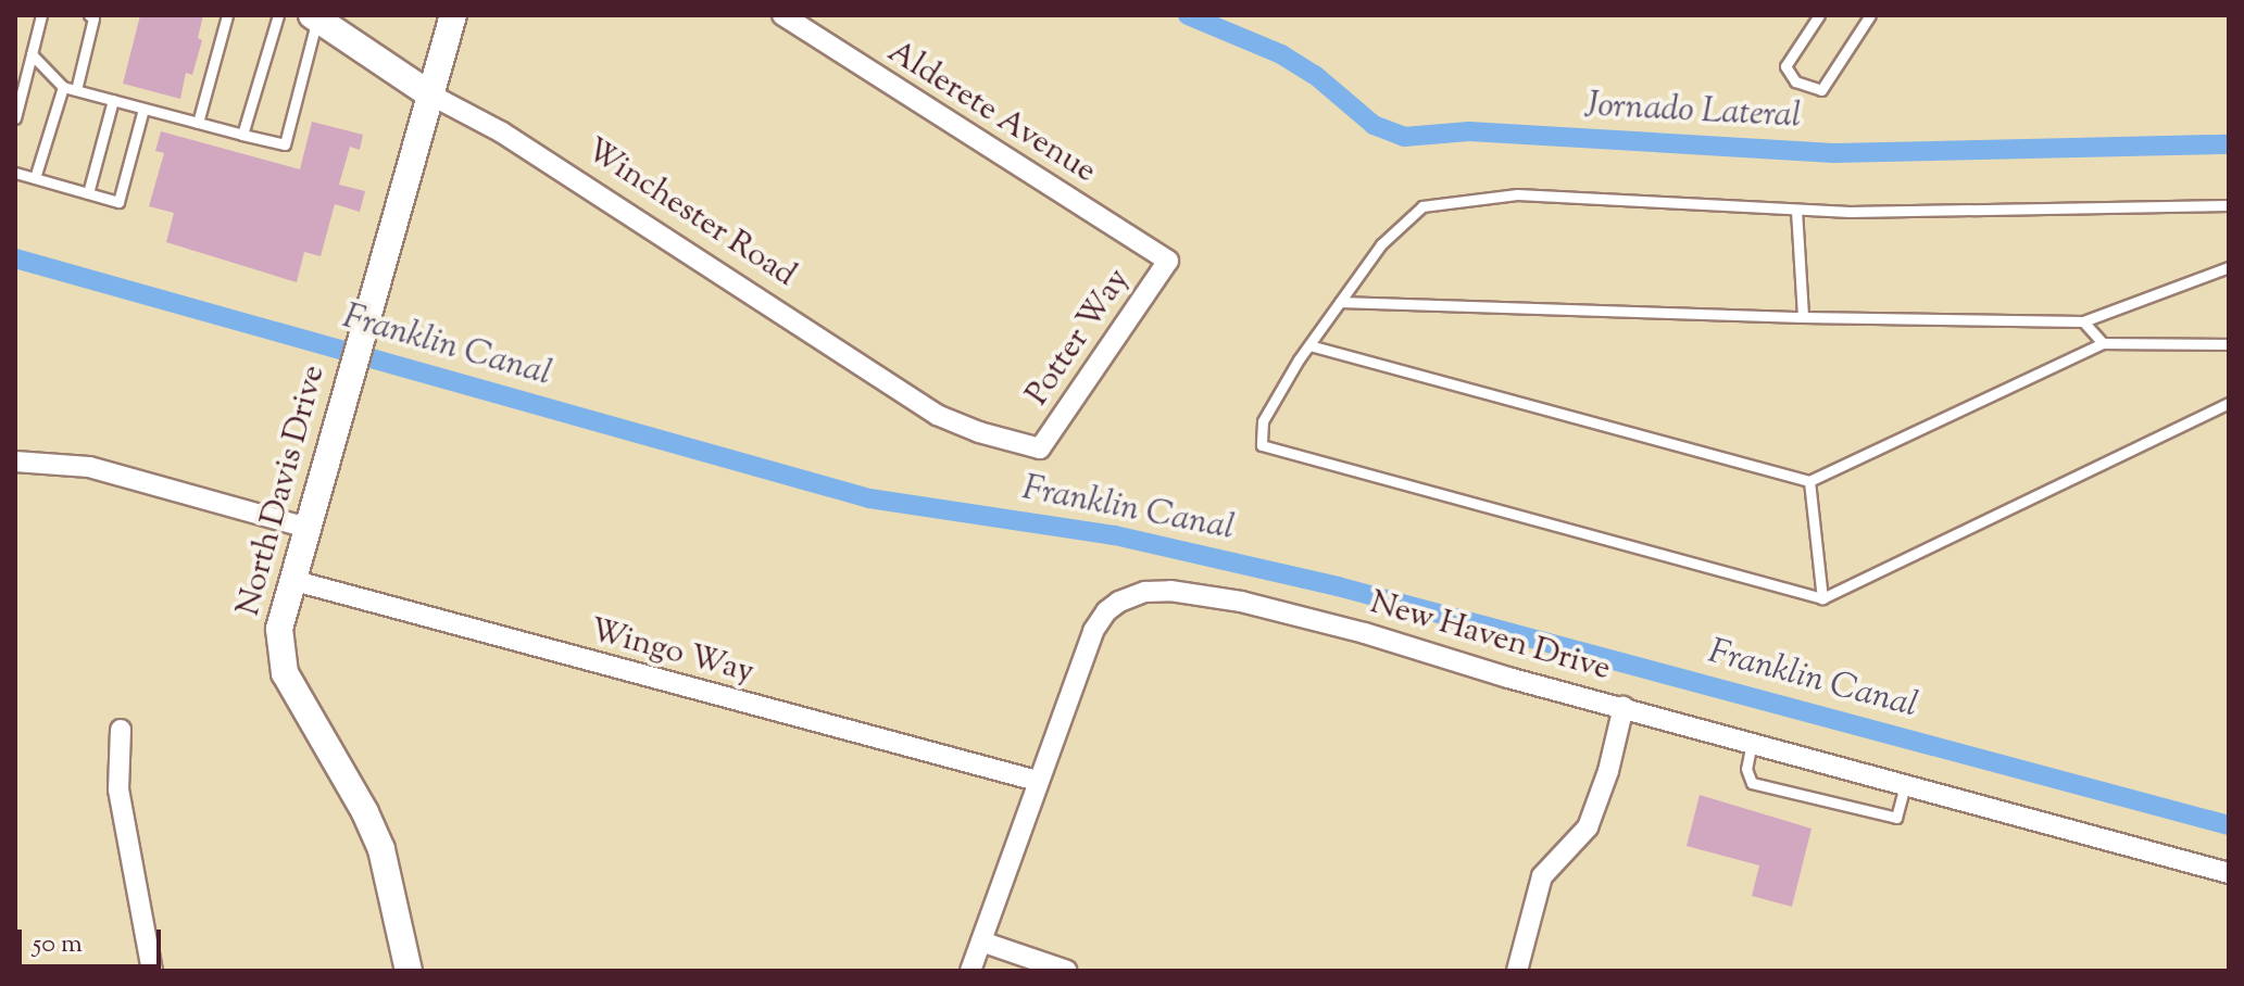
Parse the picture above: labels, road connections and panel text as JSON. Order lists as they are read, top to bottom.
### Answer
{
  "streets": {
    "street": [
      "Alderete Avenue",
      "Winchester Road",
      "Potter Way",
      "North Davis Drive",
      "New Haven Drive",
      "Wingo Way"
    ]
  },
  "crossings": [
    ["Alderete Avenue", "Potter Way"],
    ["Winchester Road", "Potter Way"],
    ["Winchester Road", "North Davis Drive"],
    ["North Davis Drive", "Wingo Way"],
    ["New Haven Drive", "Wingo Way"]
  ],
  "water": ["Jornado Lateral", "Franklin Canal"],
  "scale_bar": "50 m"
}
